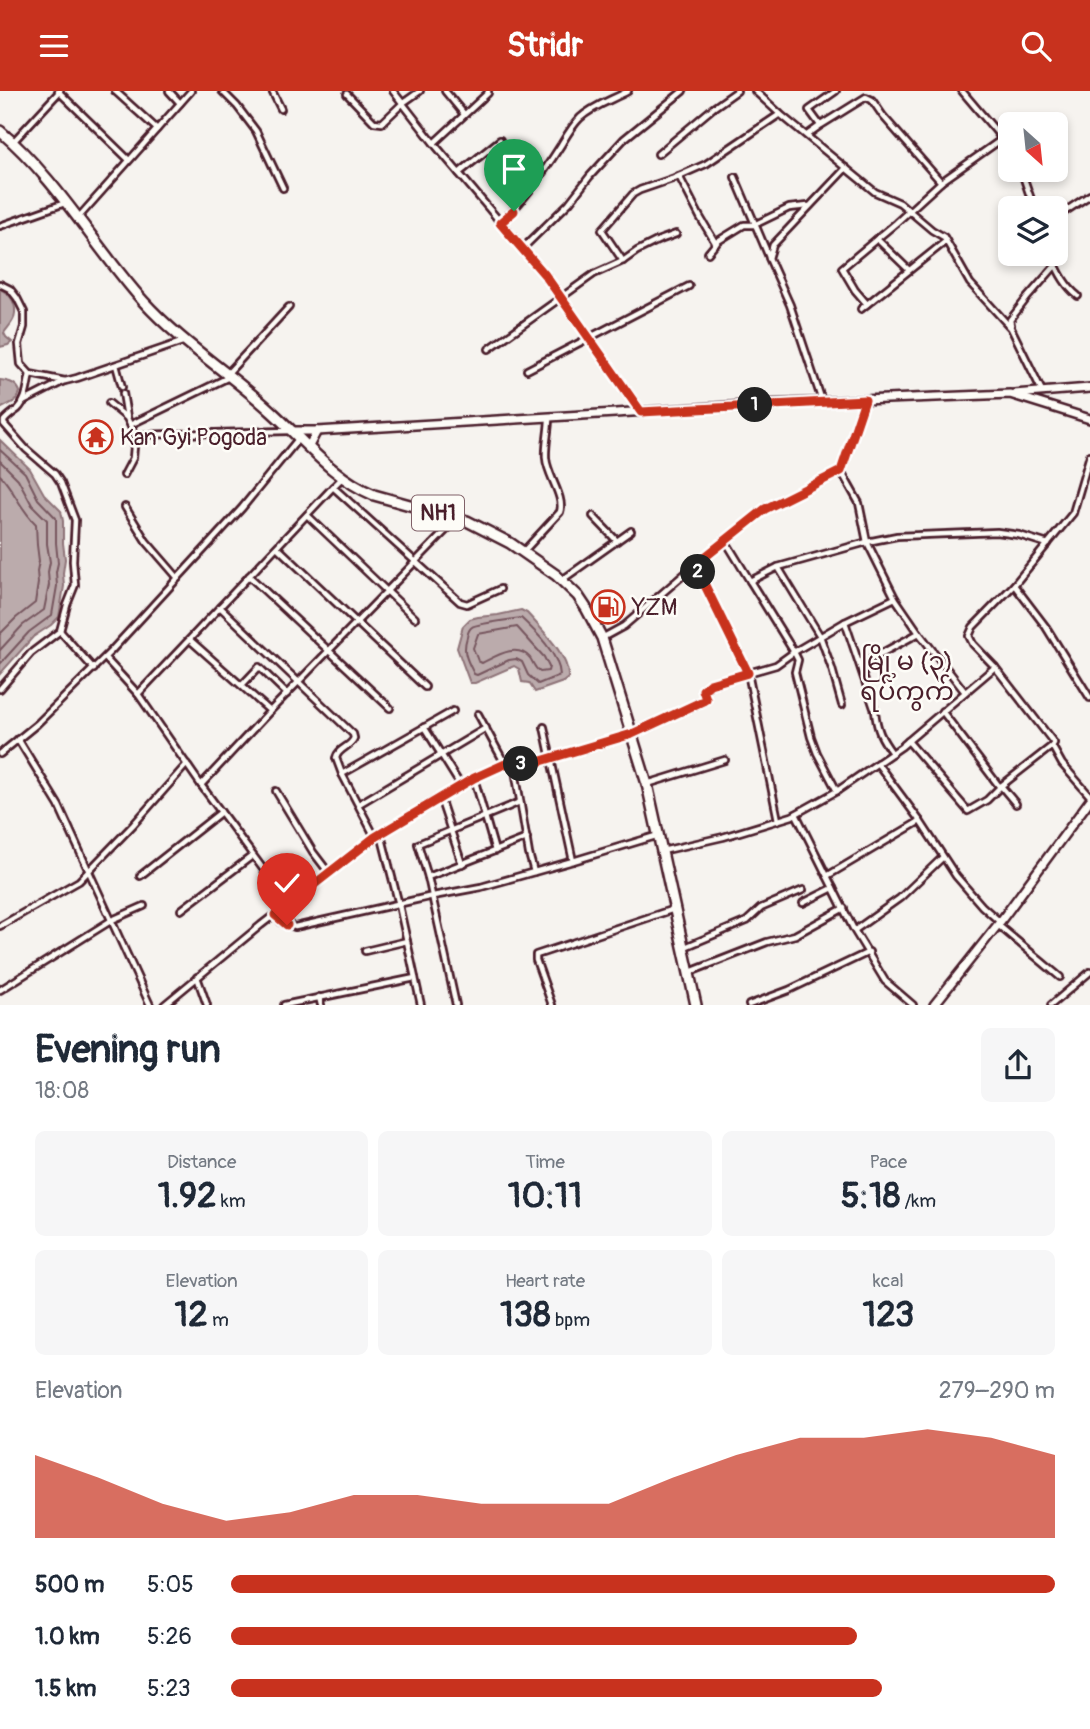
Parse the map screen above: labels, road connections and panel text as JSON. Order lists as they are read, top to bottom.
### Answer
{
  "streets": {
    "highway": ["NH1"]
  },
  "districts": ["မြို့မ (၃) ရပ်ကွက်"],
  "places": {
    "temple": ["Kan Gyi Pogoda"],
    "fuel station": ["YZM"]
  },
  "north": "bottom right",
  "page": {
    "header": "Stridr",
    "pins": ["1", "2", "3"],
    "heading": ["Evening run", "18:08"],
    "stats": [
      ["Distance", "1.92 km"],
      ["Time", "10:11"],
      ["Pace", "5:18 /km"],
      ["Elevation", "12 m"],
      ["Heart rate", "138 bpm"],
      ["kcal", "123"]
    ],
    "chart": ["Elevation", "279–290 m"],
    "list": [
      {
        "name": "500 m",
        "note": "5:05"
      },
      {
        "name": "1.0 km",
        "note": "5:26"
      },
      {
        "name": "1.5 km",
        "note": "5:23"
      }
    ]
  }
}
